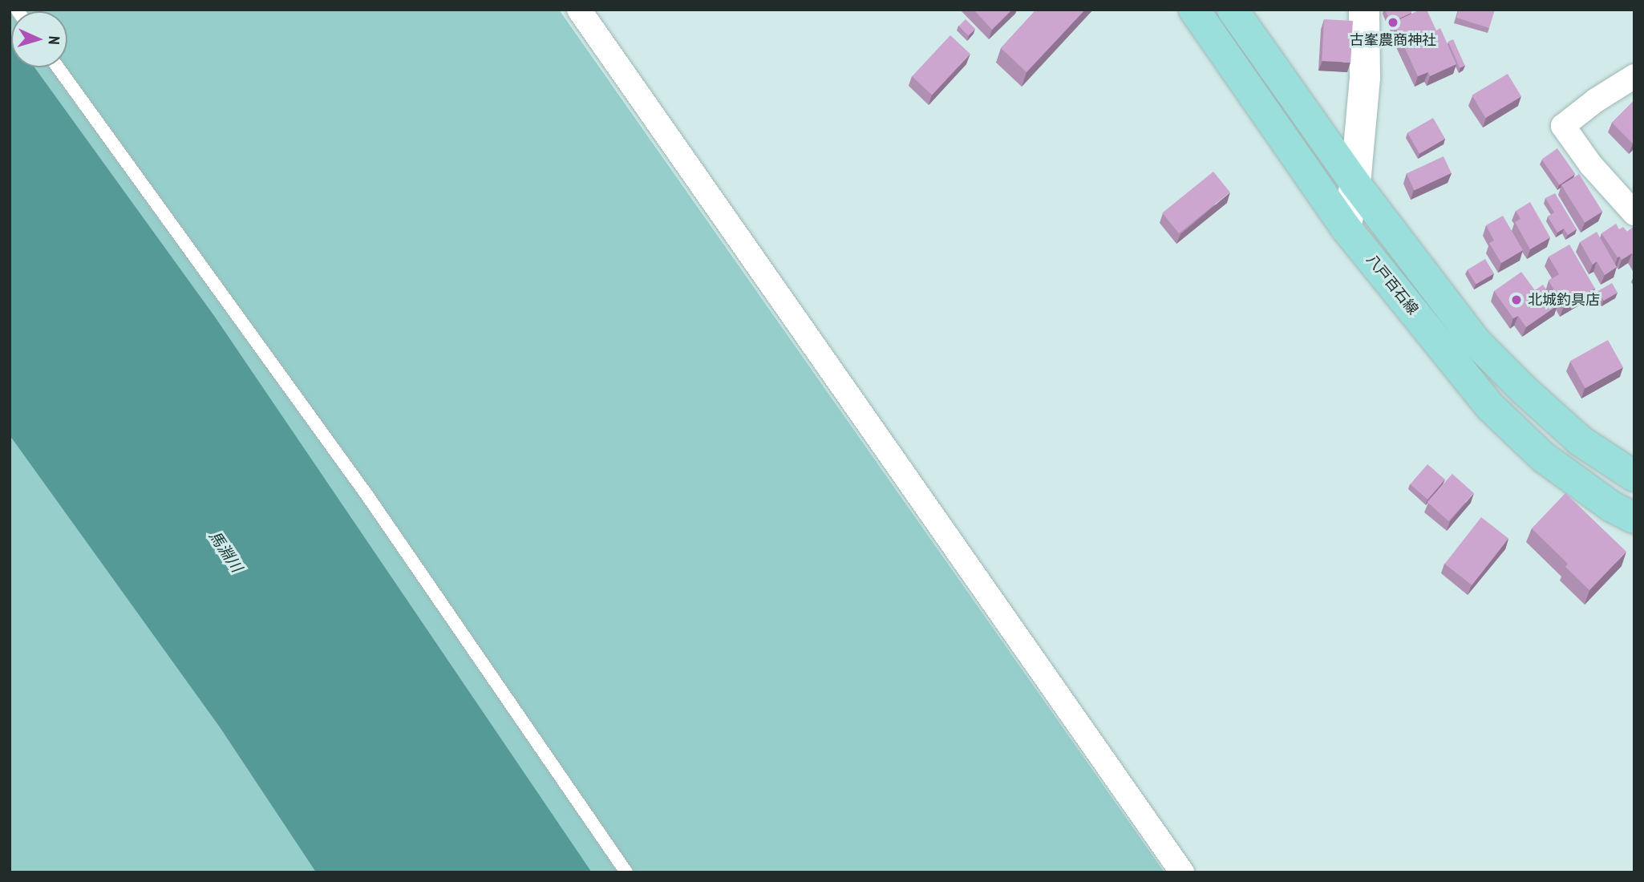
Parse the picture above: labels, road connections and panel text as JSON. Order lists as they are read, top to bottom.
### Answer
{
  "streets": {
    "main road": ["八戸百石線"]
  },
  "water": ["馬淵川"],
  "places": ["古峯農商神社", "北城釣具店"],
  "north": "right"
}
